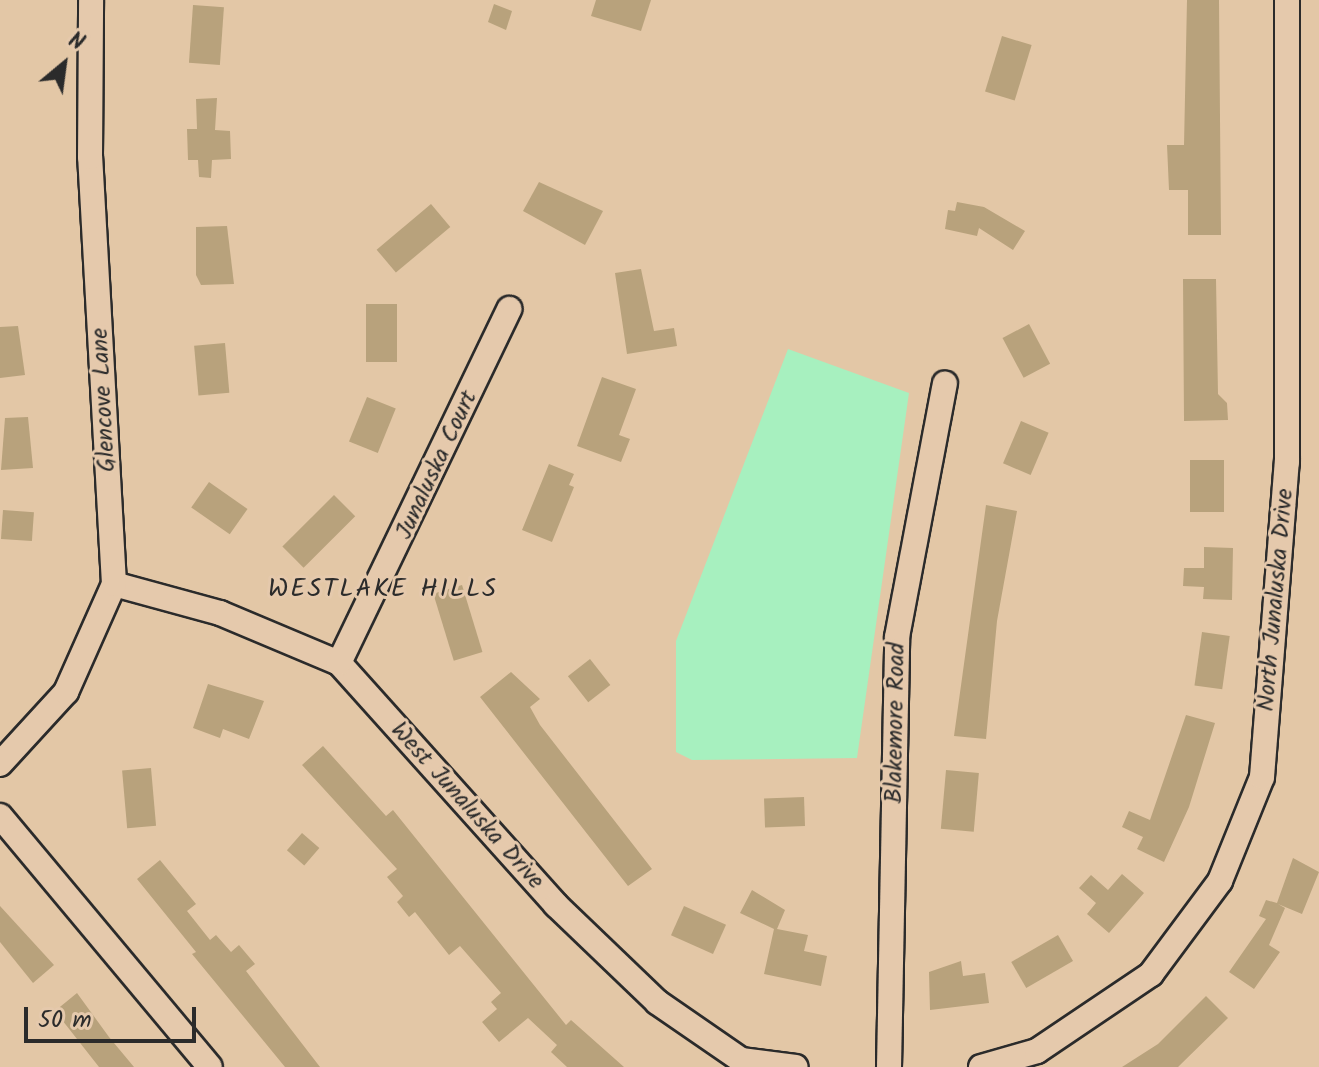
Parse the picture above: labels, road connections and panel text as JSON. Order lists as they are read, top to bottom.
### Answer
{
  "streets": {
    "street": [
      "Glencove Lane",
      "Junaluska Court",
      "North Junaluska Drive",
      "Blakemore Road",
      "West Junaluska Drive"
    ]
  },
  "crossings": [
    ["Glencove Lane", "West Junaluska Drive"],
    ["Junaluska Court", "West Junaluska Drive"]
  ],
  "districts": ["WESTLAKE HILLS"],
  "scale_bar": "50 m",
  "north": "top right"
}
